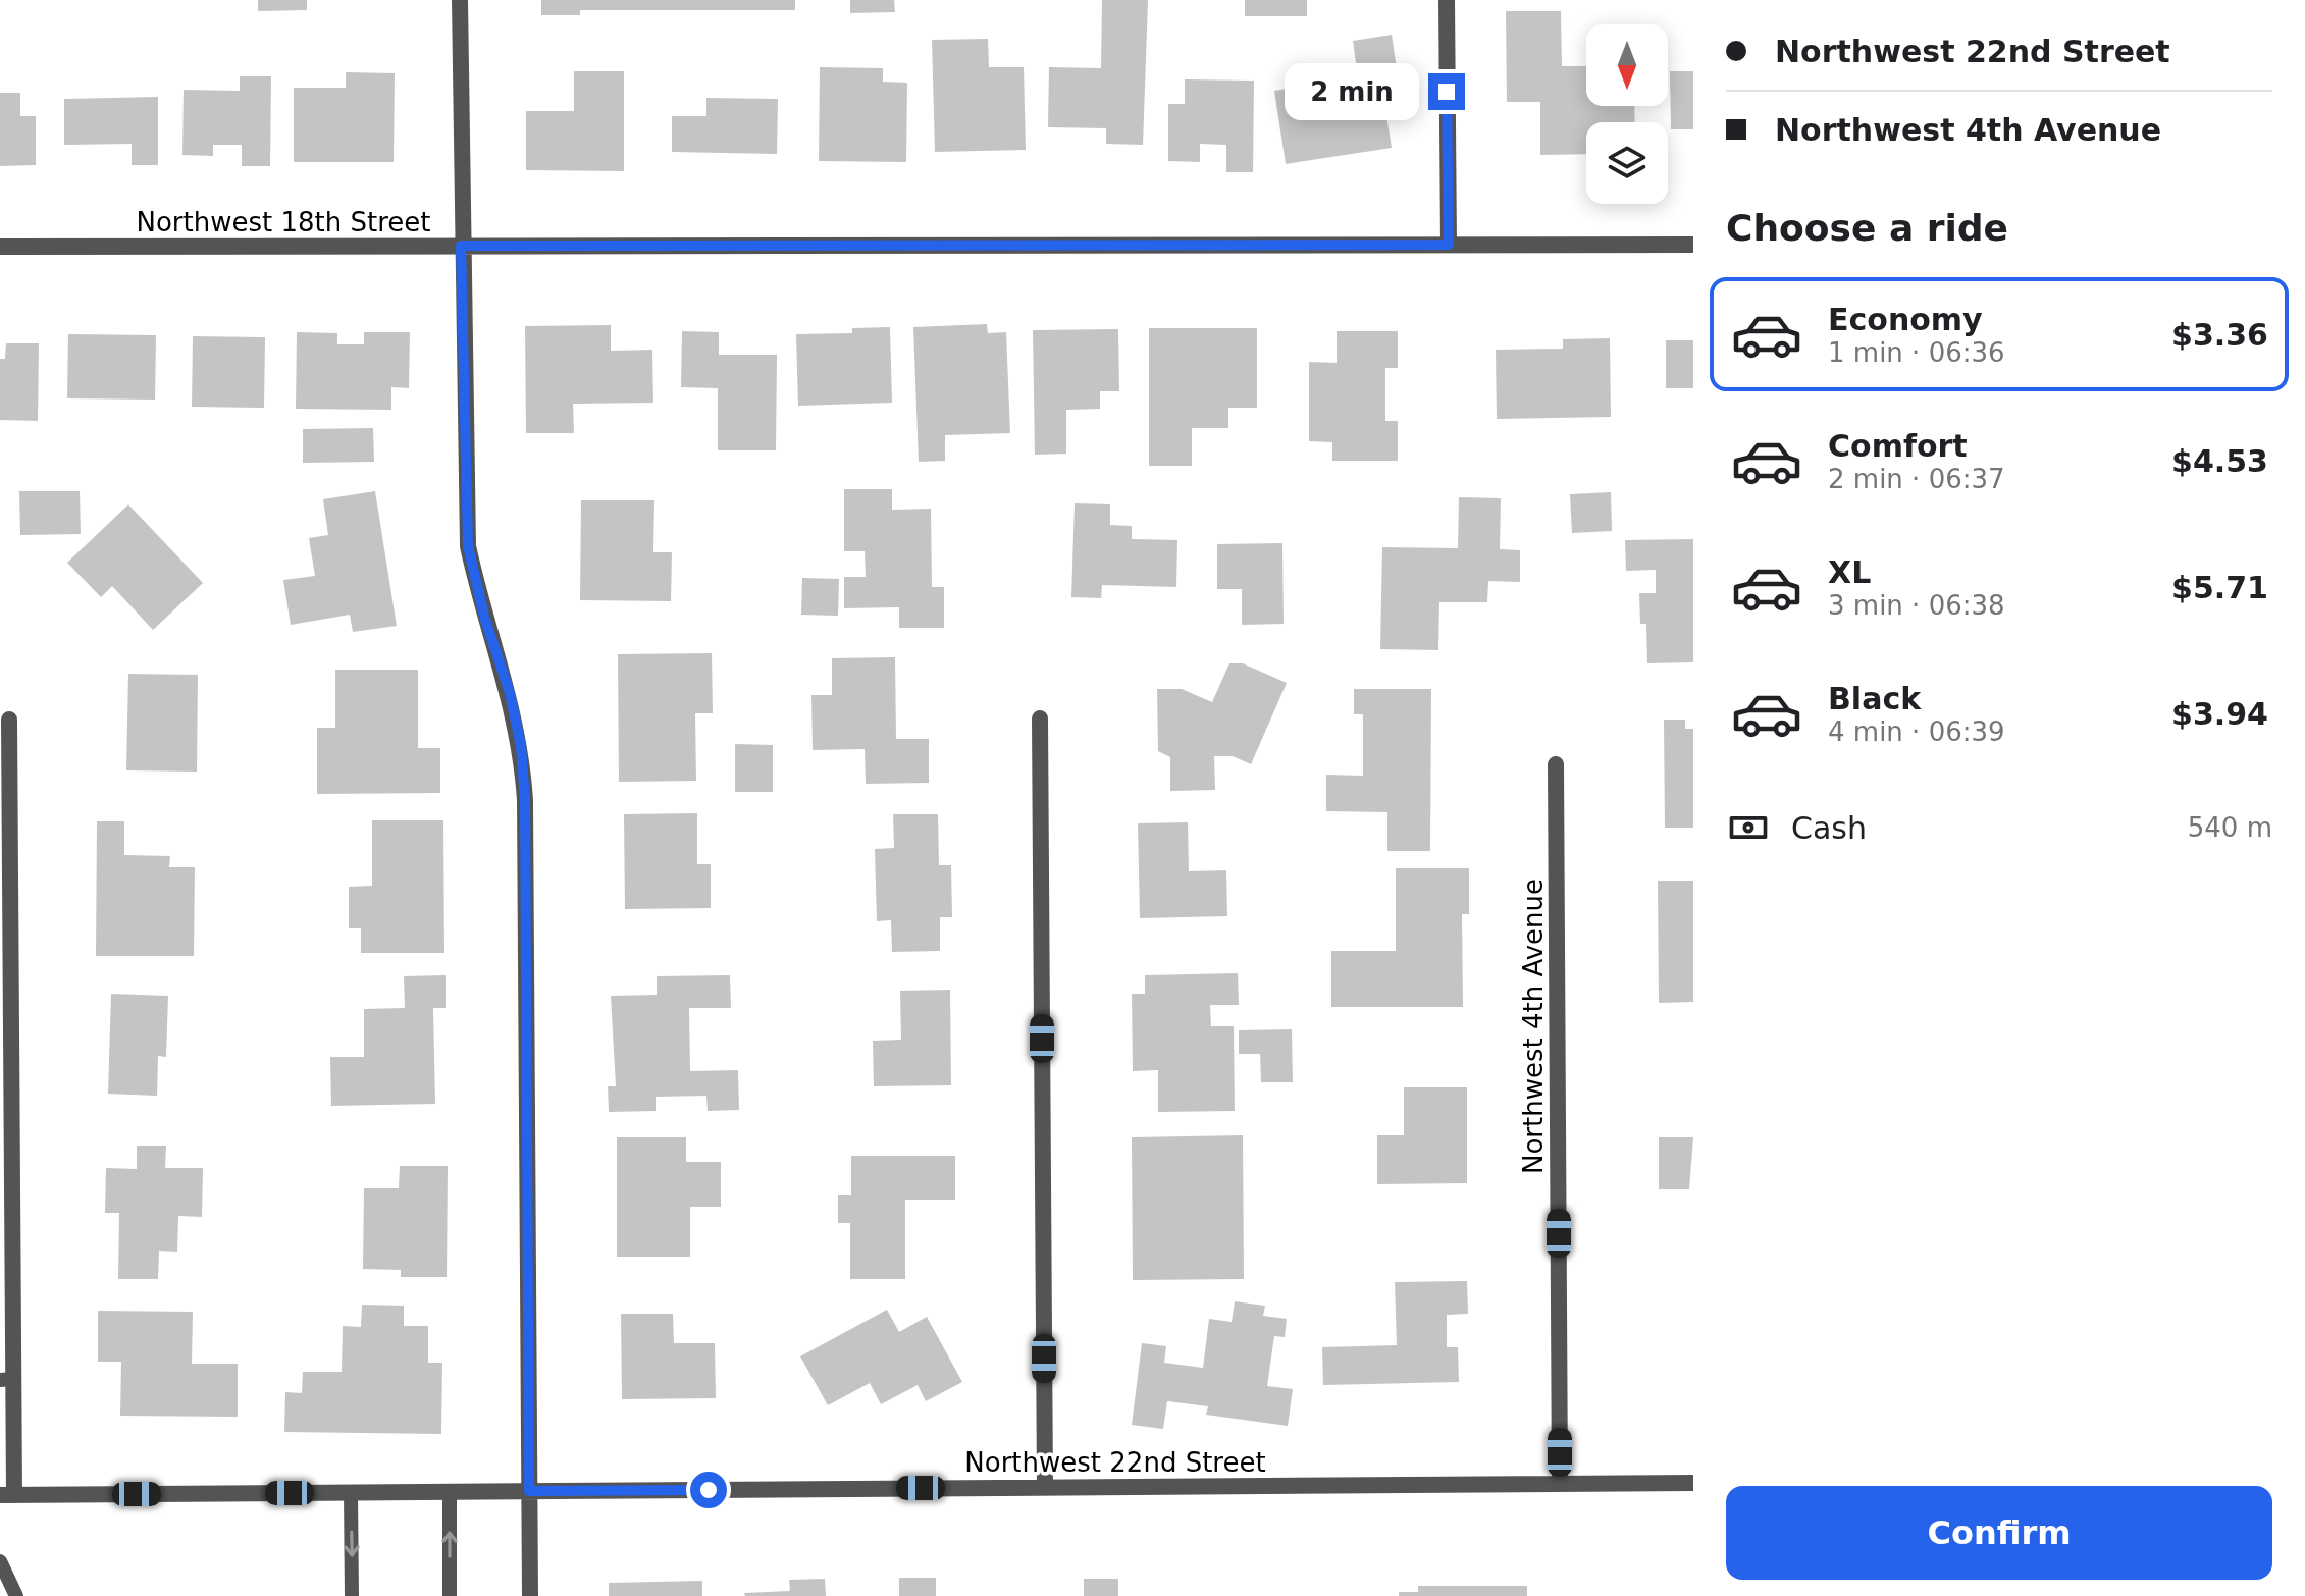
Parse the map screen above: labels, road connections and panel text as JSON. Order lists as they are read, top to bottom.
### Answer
{
  "streets": {
    "street": ["Northwest 18th Street", "Northwest 4th Avenue", "Northwest 22nd Street"]
  },
  "crossings": [
    ["Northwest 4th Avenue", "Northwest 22nd Street"]
  ],
  "north": "bottom",
  "page": {
    "banner": ["Northwest 22nd Street", "Northwest 4th Avenue"],
    "bubble": "2 min",
    "heading": "Choose a ride",
    "list": [
      {
        "name": "Economy",
        "note": "1 min · 06:36",
        "value": "$3.36"
      },
      {
        "name": "Comfort",
        "note": "2 min · 06:37",
        "value": "$4.53"
      },
      {
        "name": "XL",
        "note": "3 min · 06:38",
        "value": "$5.71"
      },
      {
        "name": "Black",
        "note": "4 min · 06:39",
        "value": "$3.94"
      }
    ],
    "pay": ["Cash", "540 m"],
    "buttons": "Confirm"
  }
}
